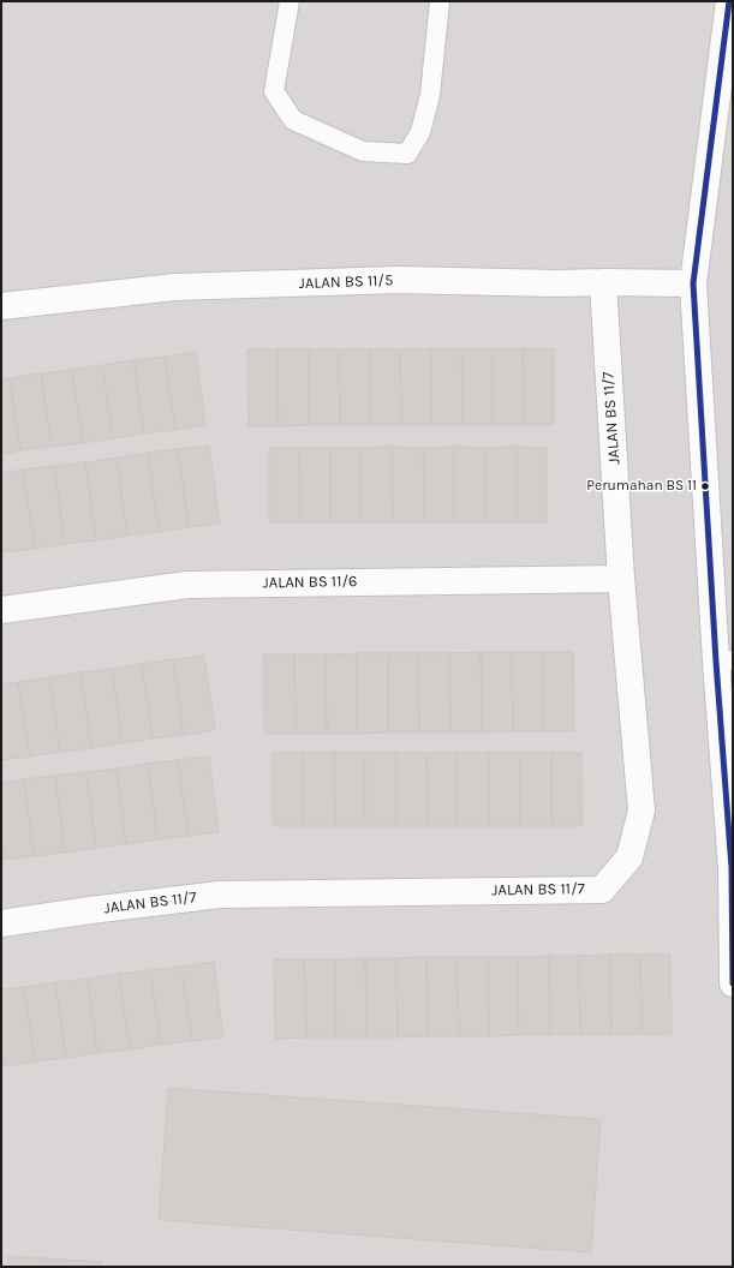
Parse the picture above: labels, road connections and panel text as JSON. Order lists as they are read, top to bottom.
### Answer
{
  "streets": {
    "street": ["JALAN BS 11/5", "JALAN BS 11/7", "JALAN BS 11/6"]
  },
  "crossings": [
    ["JALAN BS 11/5", "JALAN BS 11/7"],
    ["JALAN BS 11/7", "JALAN BS 11/6"]
  ],
  "places": ["Perumahan BS 11"]
}
